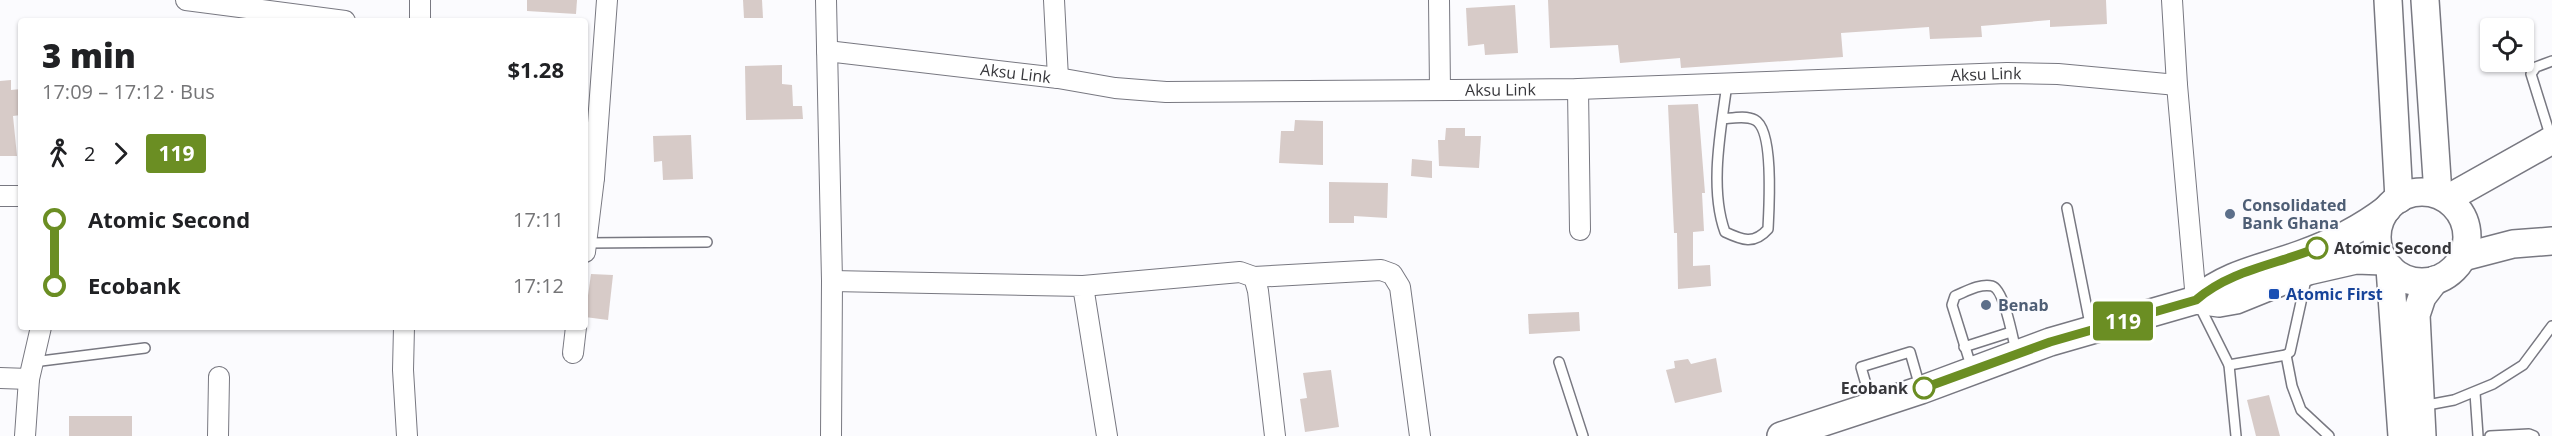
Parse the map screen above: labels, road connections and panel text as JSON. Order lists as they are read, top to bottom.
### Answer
{
  "streets": {
    "street": ["Aksu Link"]
  },
  "places": {
    "other": [
      "Consolidated Bank Ghana",
      "Atomic Second",
      "Benab",
      "Ecobank"
    ],
    "transit": ["Atomic First"]
  },
  "lines": ["bus line 119"],
  "page": {
    "on_map": "119",
    "heading": ["3 min", "17:09 – 17:12 · Bus", "$1.28"],
    "legs": ["2", "119"],
    "list": [
      {
        "name": "Atomic Second",
        "value": "17:11"
      },
      {
        "name": "Ecobank",
        "value": "17:12"
      }
    ]
  }
}
